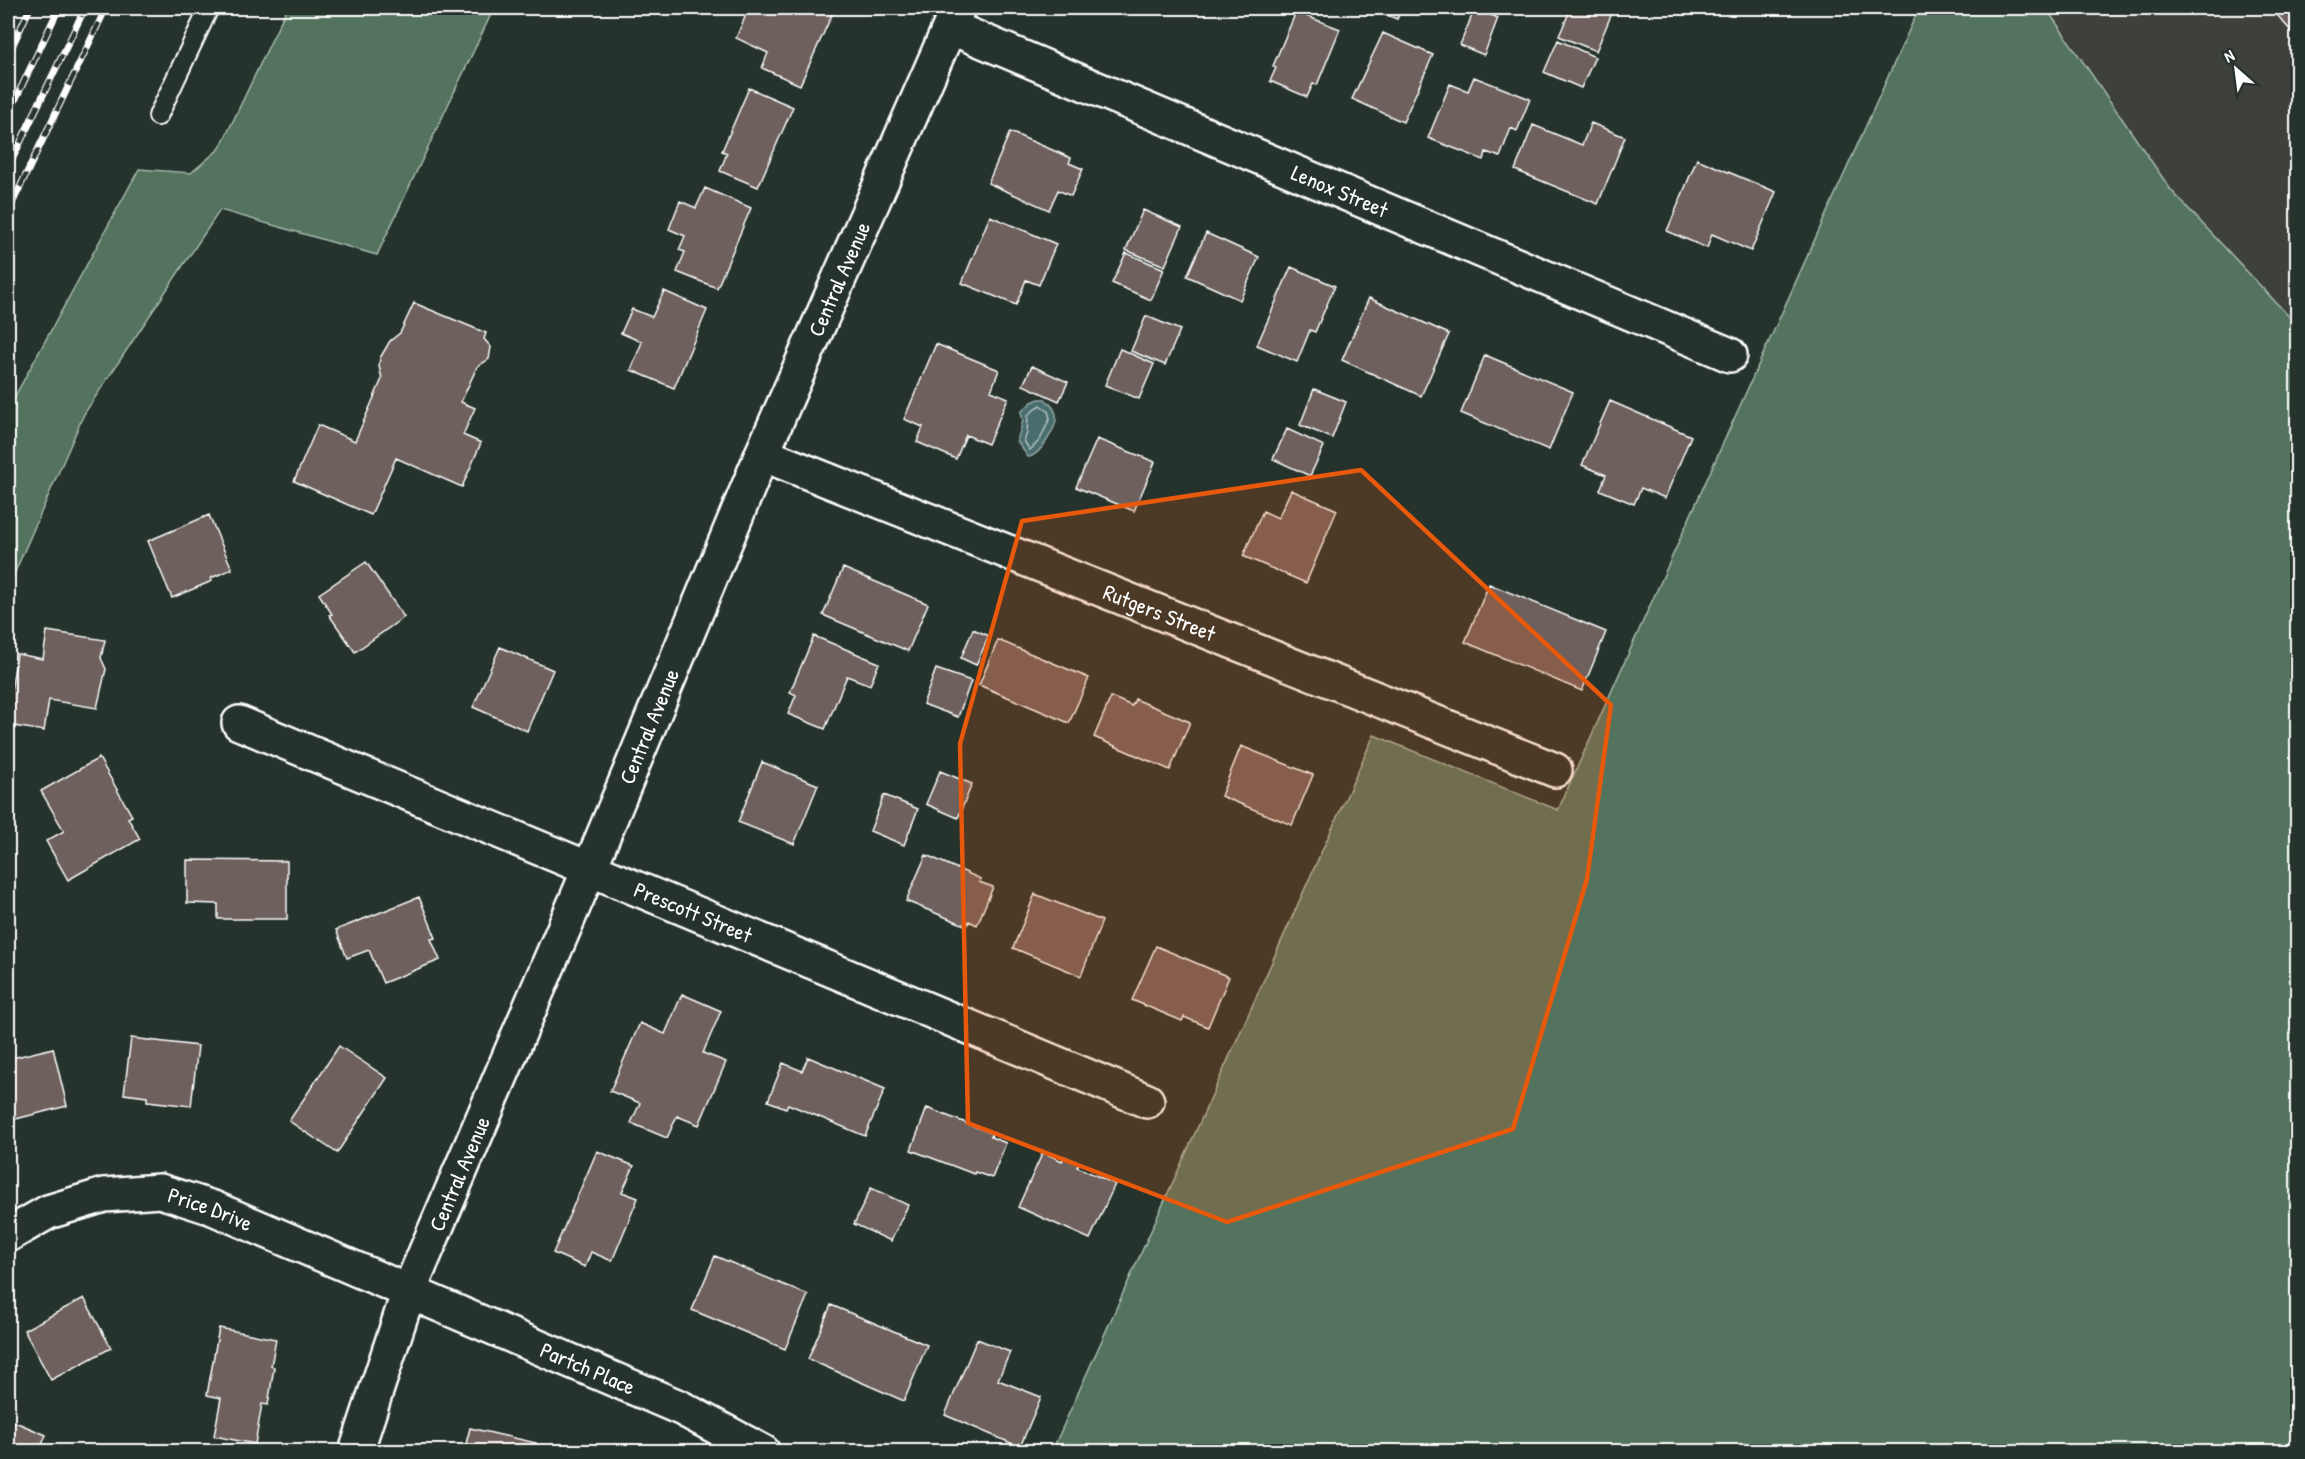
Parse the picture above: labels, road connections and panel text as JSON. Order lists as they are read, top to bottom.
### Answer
{
  "streets": {
    "street": [
      "Lenox Street",
      "Central Avenue",
      "Rutgers Street",
      "Prescott Street",
      "Price Drive",
      "Partch Place"
    ]
  },
  "crossings": [
    ["Lenox Street", "Central Avenue"],
    ["Central Avenue", "Rutgers Street"],
    ["Central Avenue", "Prescott Street"],
    ["Central Avenue", "Price Drive"],
    ["Central Avenue", "Partch Place"],
    ["Price Drive", "Partch Place"]
  ],
  "north": "top left"
}
